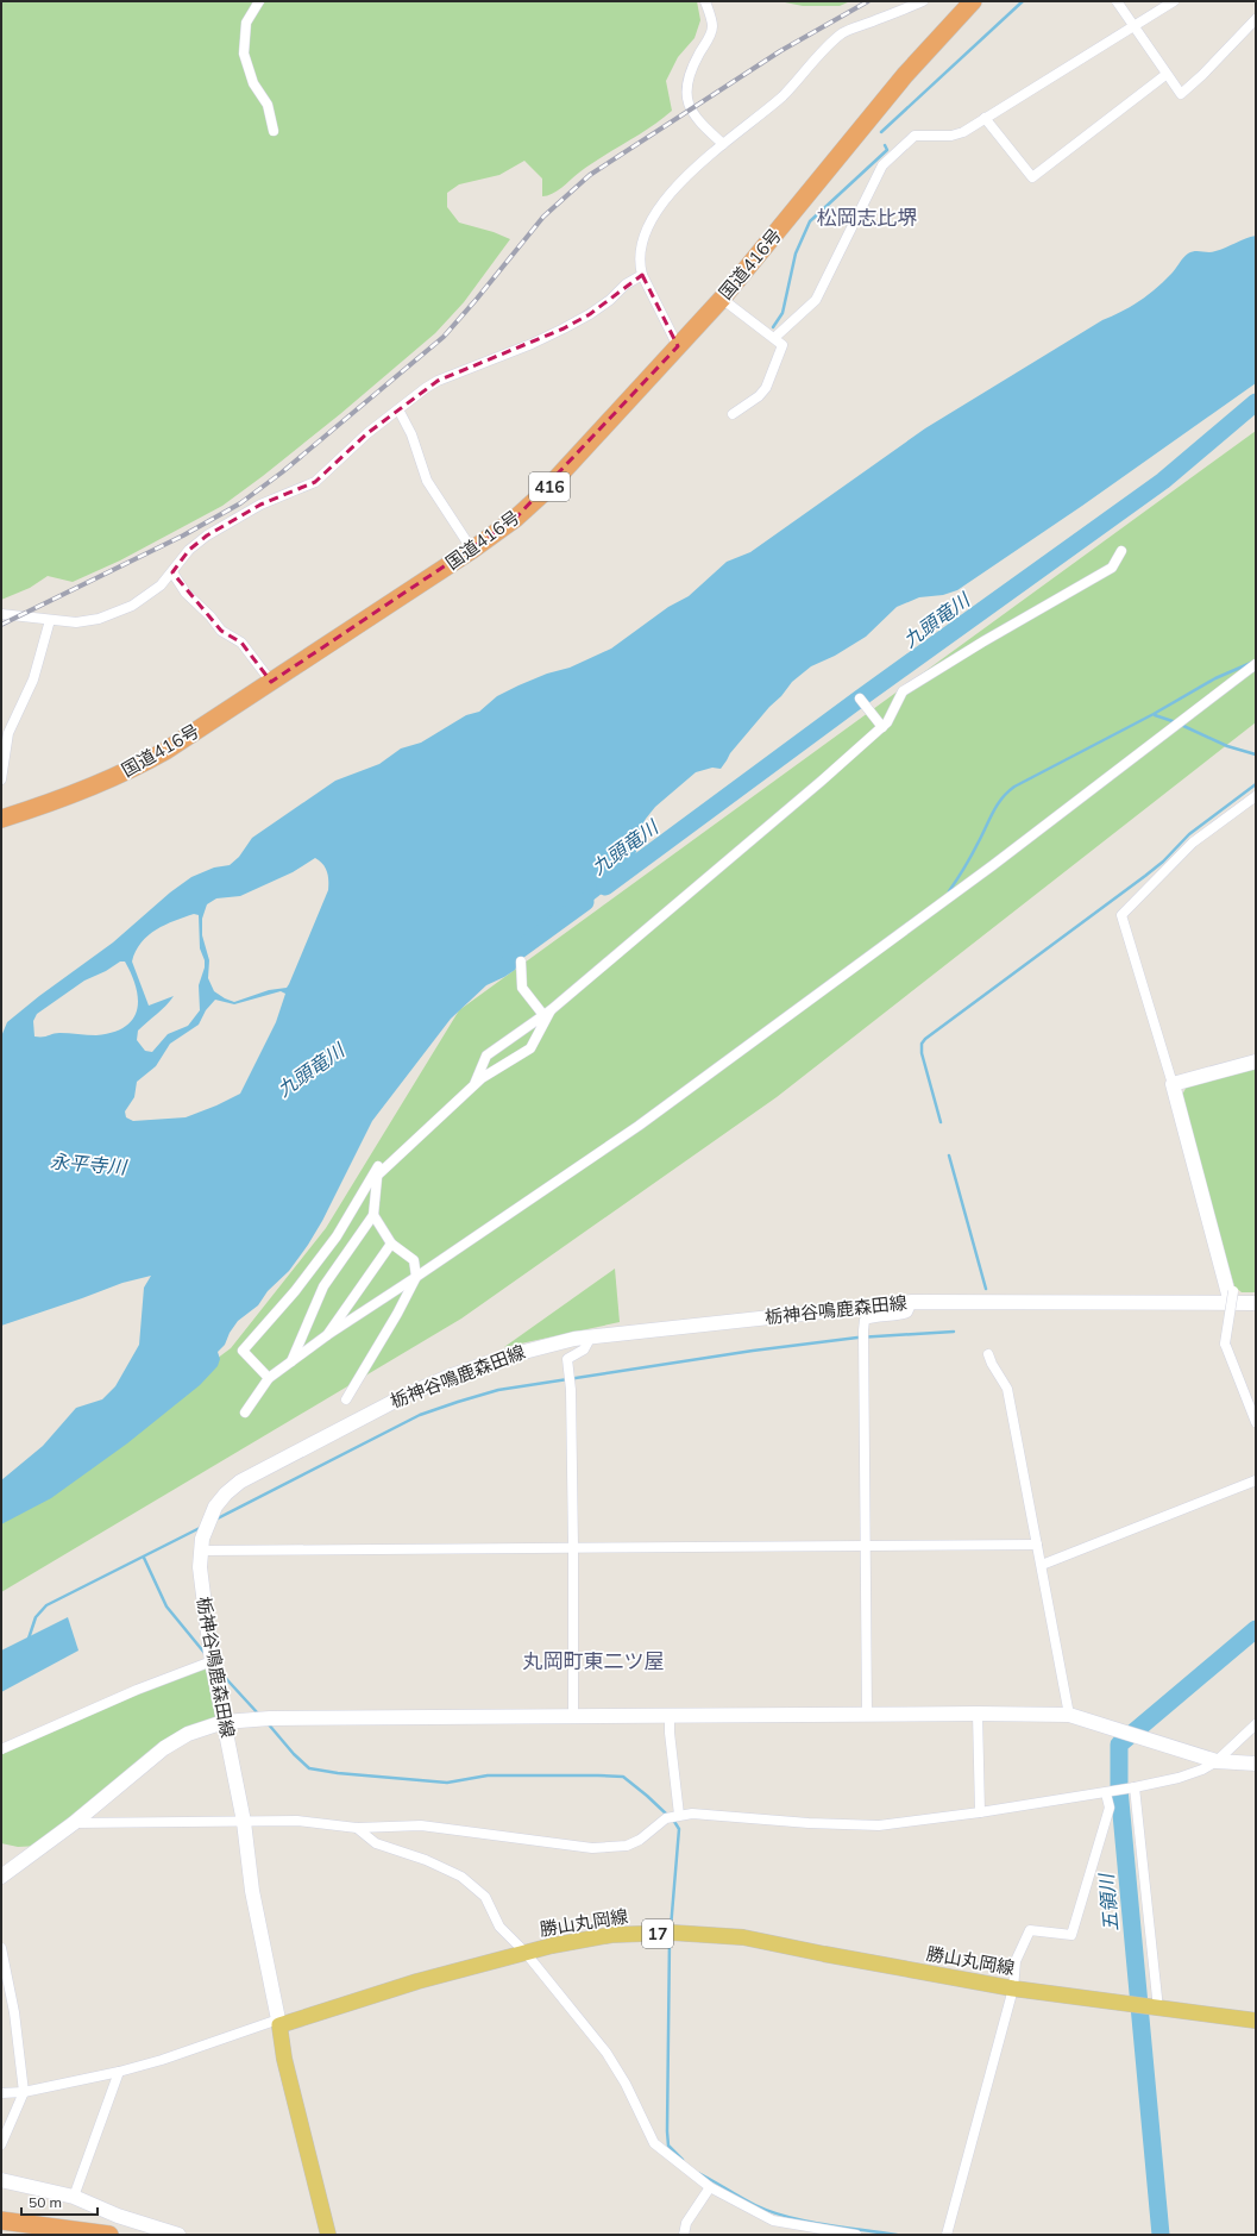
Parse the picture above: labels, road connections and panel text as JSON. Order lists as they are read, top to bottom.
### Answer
{
  "streets": {
    "highway": ["国道416号", "416"],
    "main road": ["勝山丸岡線", "17"],
    "street": ["栃神谷鳴鹿森田線"]
  },
  "crossings": [
    ["栃神谷鳴鹿森田線", "勝山丸岡線"]
  ],
  "districts": ["松岡志比堺", "丸岡町東二ツ屋"],
  "water": ["九頭竜川", "永平寺川", "五領川"],
  "scale_bar": "50 m"
}
